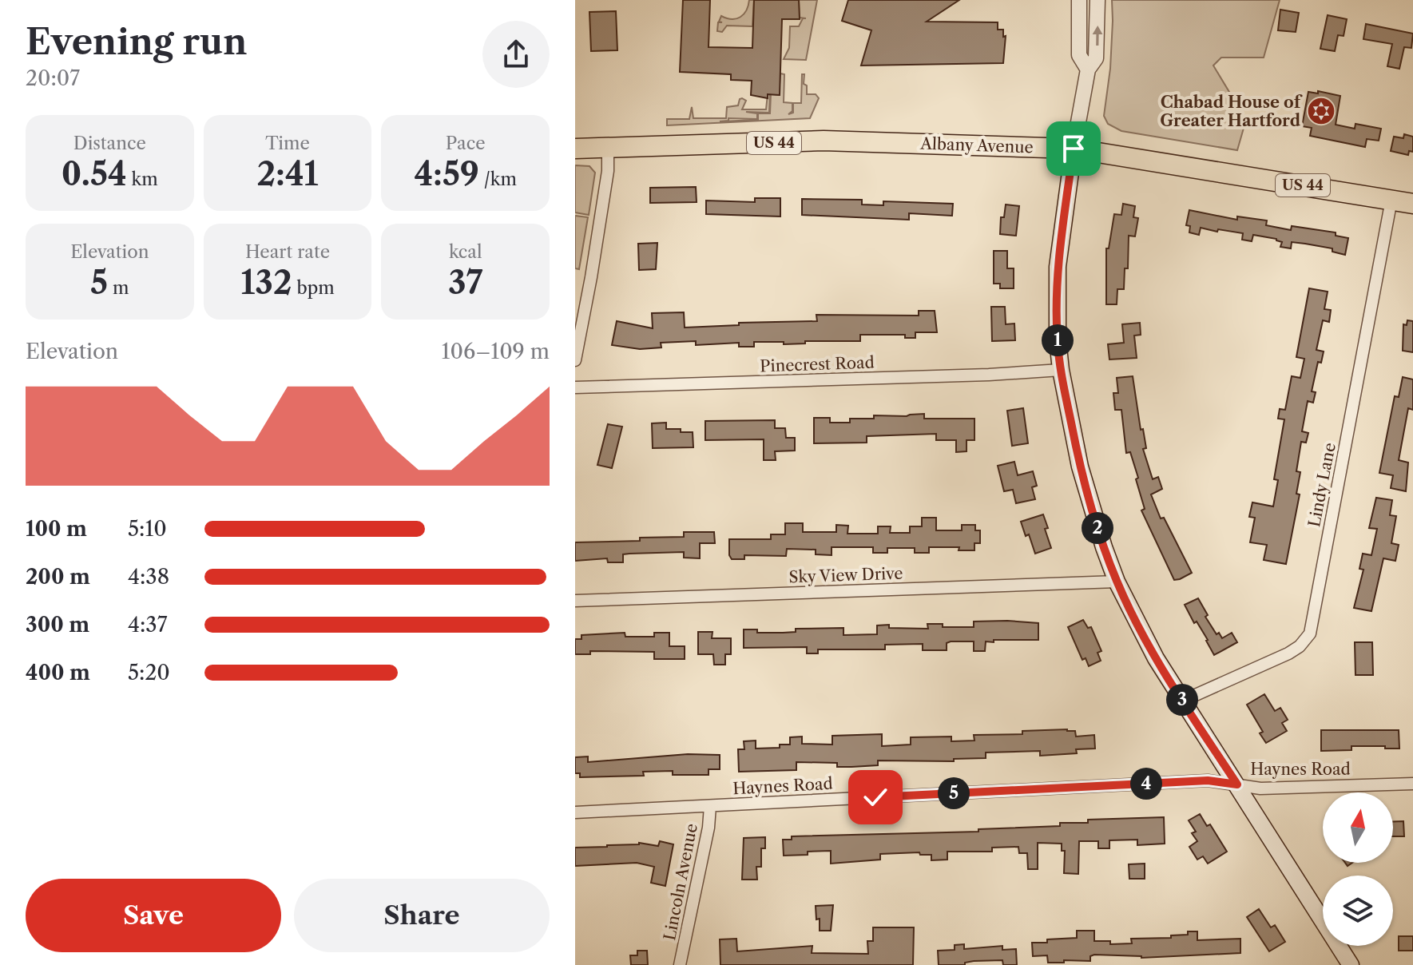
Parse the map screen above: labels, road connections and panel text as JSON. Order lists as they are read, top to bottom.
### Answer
{
  "streets": {
    "highway": ["US 44", "Albany Avenue"],
    "street": [
      "Pinecrest Road",
      "Lindy Lane",
      "Sky View Drive",
      "Haynes Road",
      "Lincoln Avenue"
    ]
  },
  "crossings": [
    ["Albany Avenue", "Lindy Lane"],
    ["Haynes Road", "Lincoln Avenue"]
  ],
  "places": {
    "synagogue": ["Chabad House of Greater Hartford"]
  },
  "north": "top",
  "page": {
    "heading": ["Evening run", "20:07"],
    "stats": [
      ["Distance", "0.54 km"],
      ["Time", "2:41"],
      ["Pace", "4:59 /km"],
      ["Elevation", "5 m"],
      ["Heart rate", "132 bpm"],
      ["kcal", "37"]
    ],
    "pins": [
      "1",
      "2",
      "3",
      "4",
      "5"
    ],
    "chart": ["Elevation", "106–109 m"],
    "list": [
      {
        "name": "100 m",
        "note": "5:10"
      },
      {
        "name": "200 m",
        "note": "4:38"
      },
      {
        "name": "300 m",
        "note": "4:37"
      },
      {
        "name": "400 m",
        "note": "5:20"
      }
    ],
    "buttons": ["Save", "Share"]
  }
}
